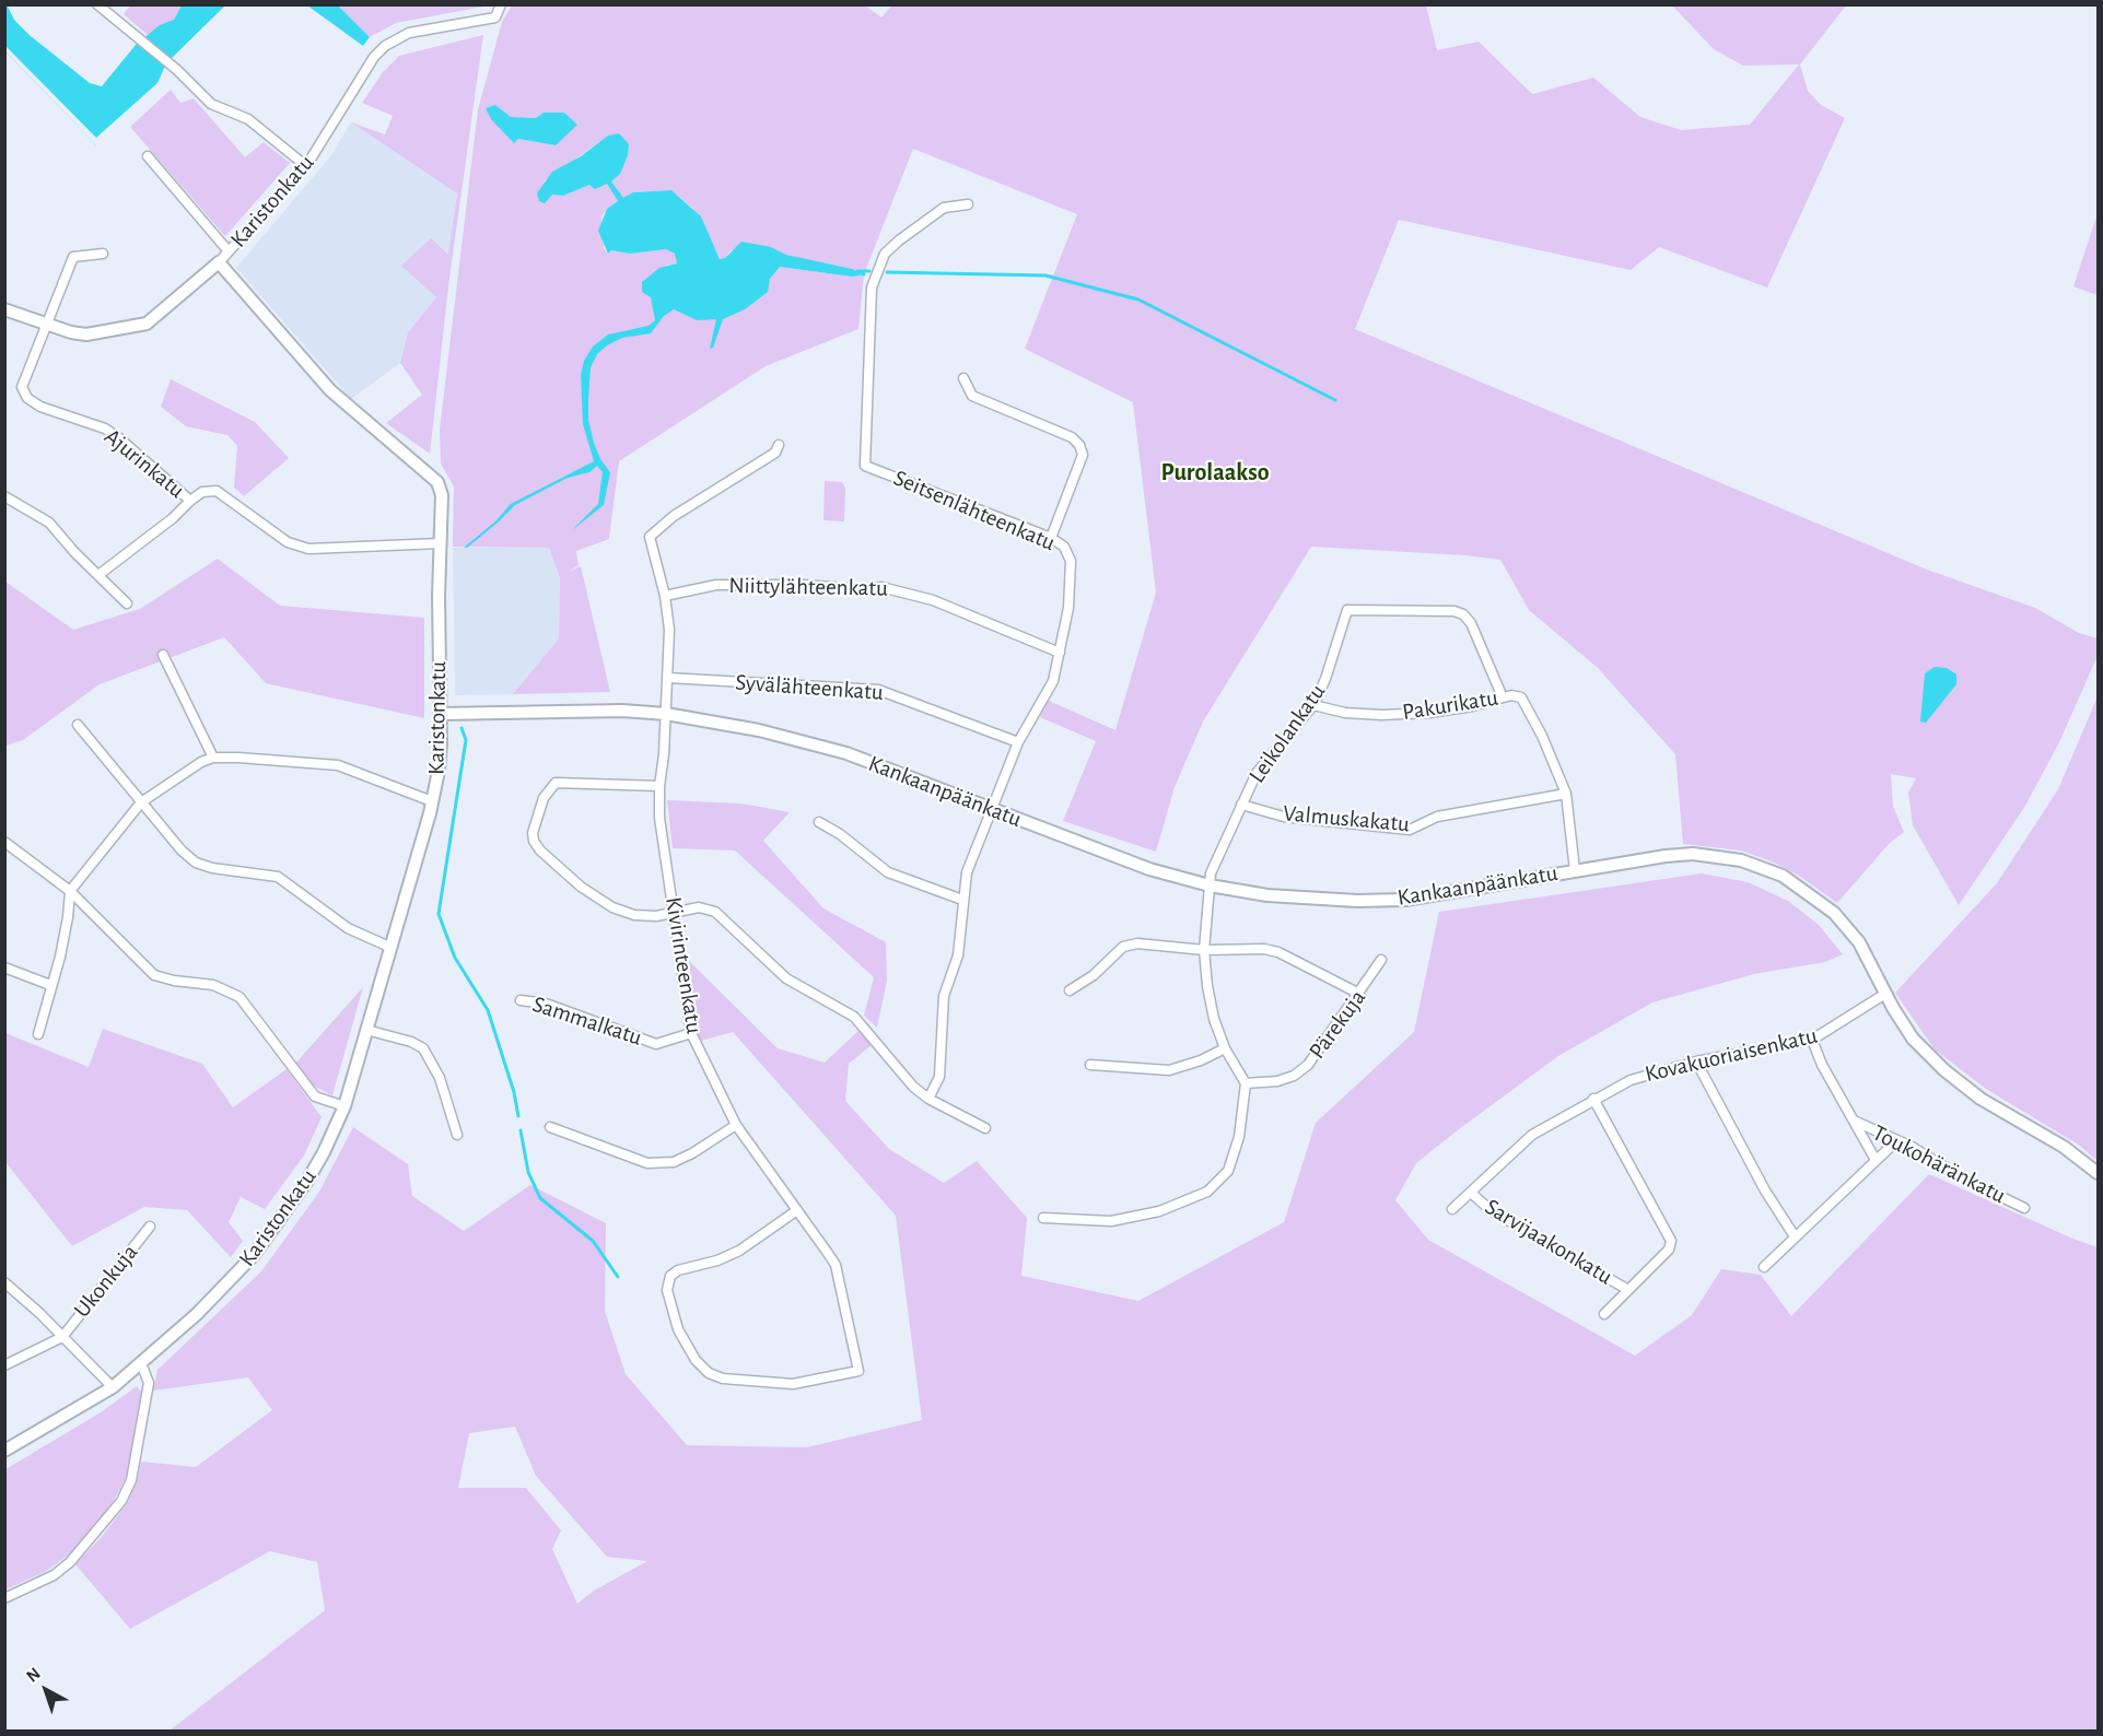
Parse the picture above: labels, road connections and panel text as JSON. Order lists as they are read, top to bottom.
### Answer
{
  "streets": {
    "street": [
      "Karistonkatu",
      "Ajurinkatu",
      "Seitsenlähteenkatu",
      "Niittylähteenkatu",
      "Syvälähteenkatu",
      "Pakurikatu",
      "Leikolankatu",
      "Kankaanpäänkatu",
      "Valmuskakatu",
      "Kivirinteenkatu",
      "Sammalkatu",
      "Pärekuja",
      "Kovakuoriaisenkatu",
      "Toukohäränkatu",
      "Sarvijaakonkatu",
      "Ukonkuja"
    ]
  },
  "crossings": [
    ["Karistonkatu", "Kankaanpäänkatu"],
    ["Seitsenlähteenkatu", "Niittylähteenkatu"],
    ["Seitsenlähteenkatu", "Syvälähteenkatu"],
    ["Seitsenlähteenkatu", "Kankaanpäänkatu"],
    ["Niittylähteenkatu", "Kivirinteenkatu"],
    ["Syvälähteenkatu", "Kivirinteenkatu"],
    ["Pakurikatu", "Leikolankatu"],
    ["Pakurikatu", "Kankaanpäänkatu"],
    ["Pakurikatu", "Valmuskakatu"],
    ["Leikolankatu", "Kankaanpäänkatu"],
    ["Leikolankatu", "Valmuskakatu"],
    ["Leikolankatu", "Pärekuja"],
    ["Kankaanpäänkatu", "Kivirinteenkatu"],
    ["Kankaanpäänkatu", "Kovakuoriaisenkatu"],
    ["Kivirinteenkatu", "Sammalkatu"],
    ["Kovakuoriaisenkatu", "Toukohäränkatu"],
    ["Kovakuoriaisenkatu", "Sarvijaakonkatu"]
  ],
  "districts": ["Purolaakso"],
  "north": "top left"
}
